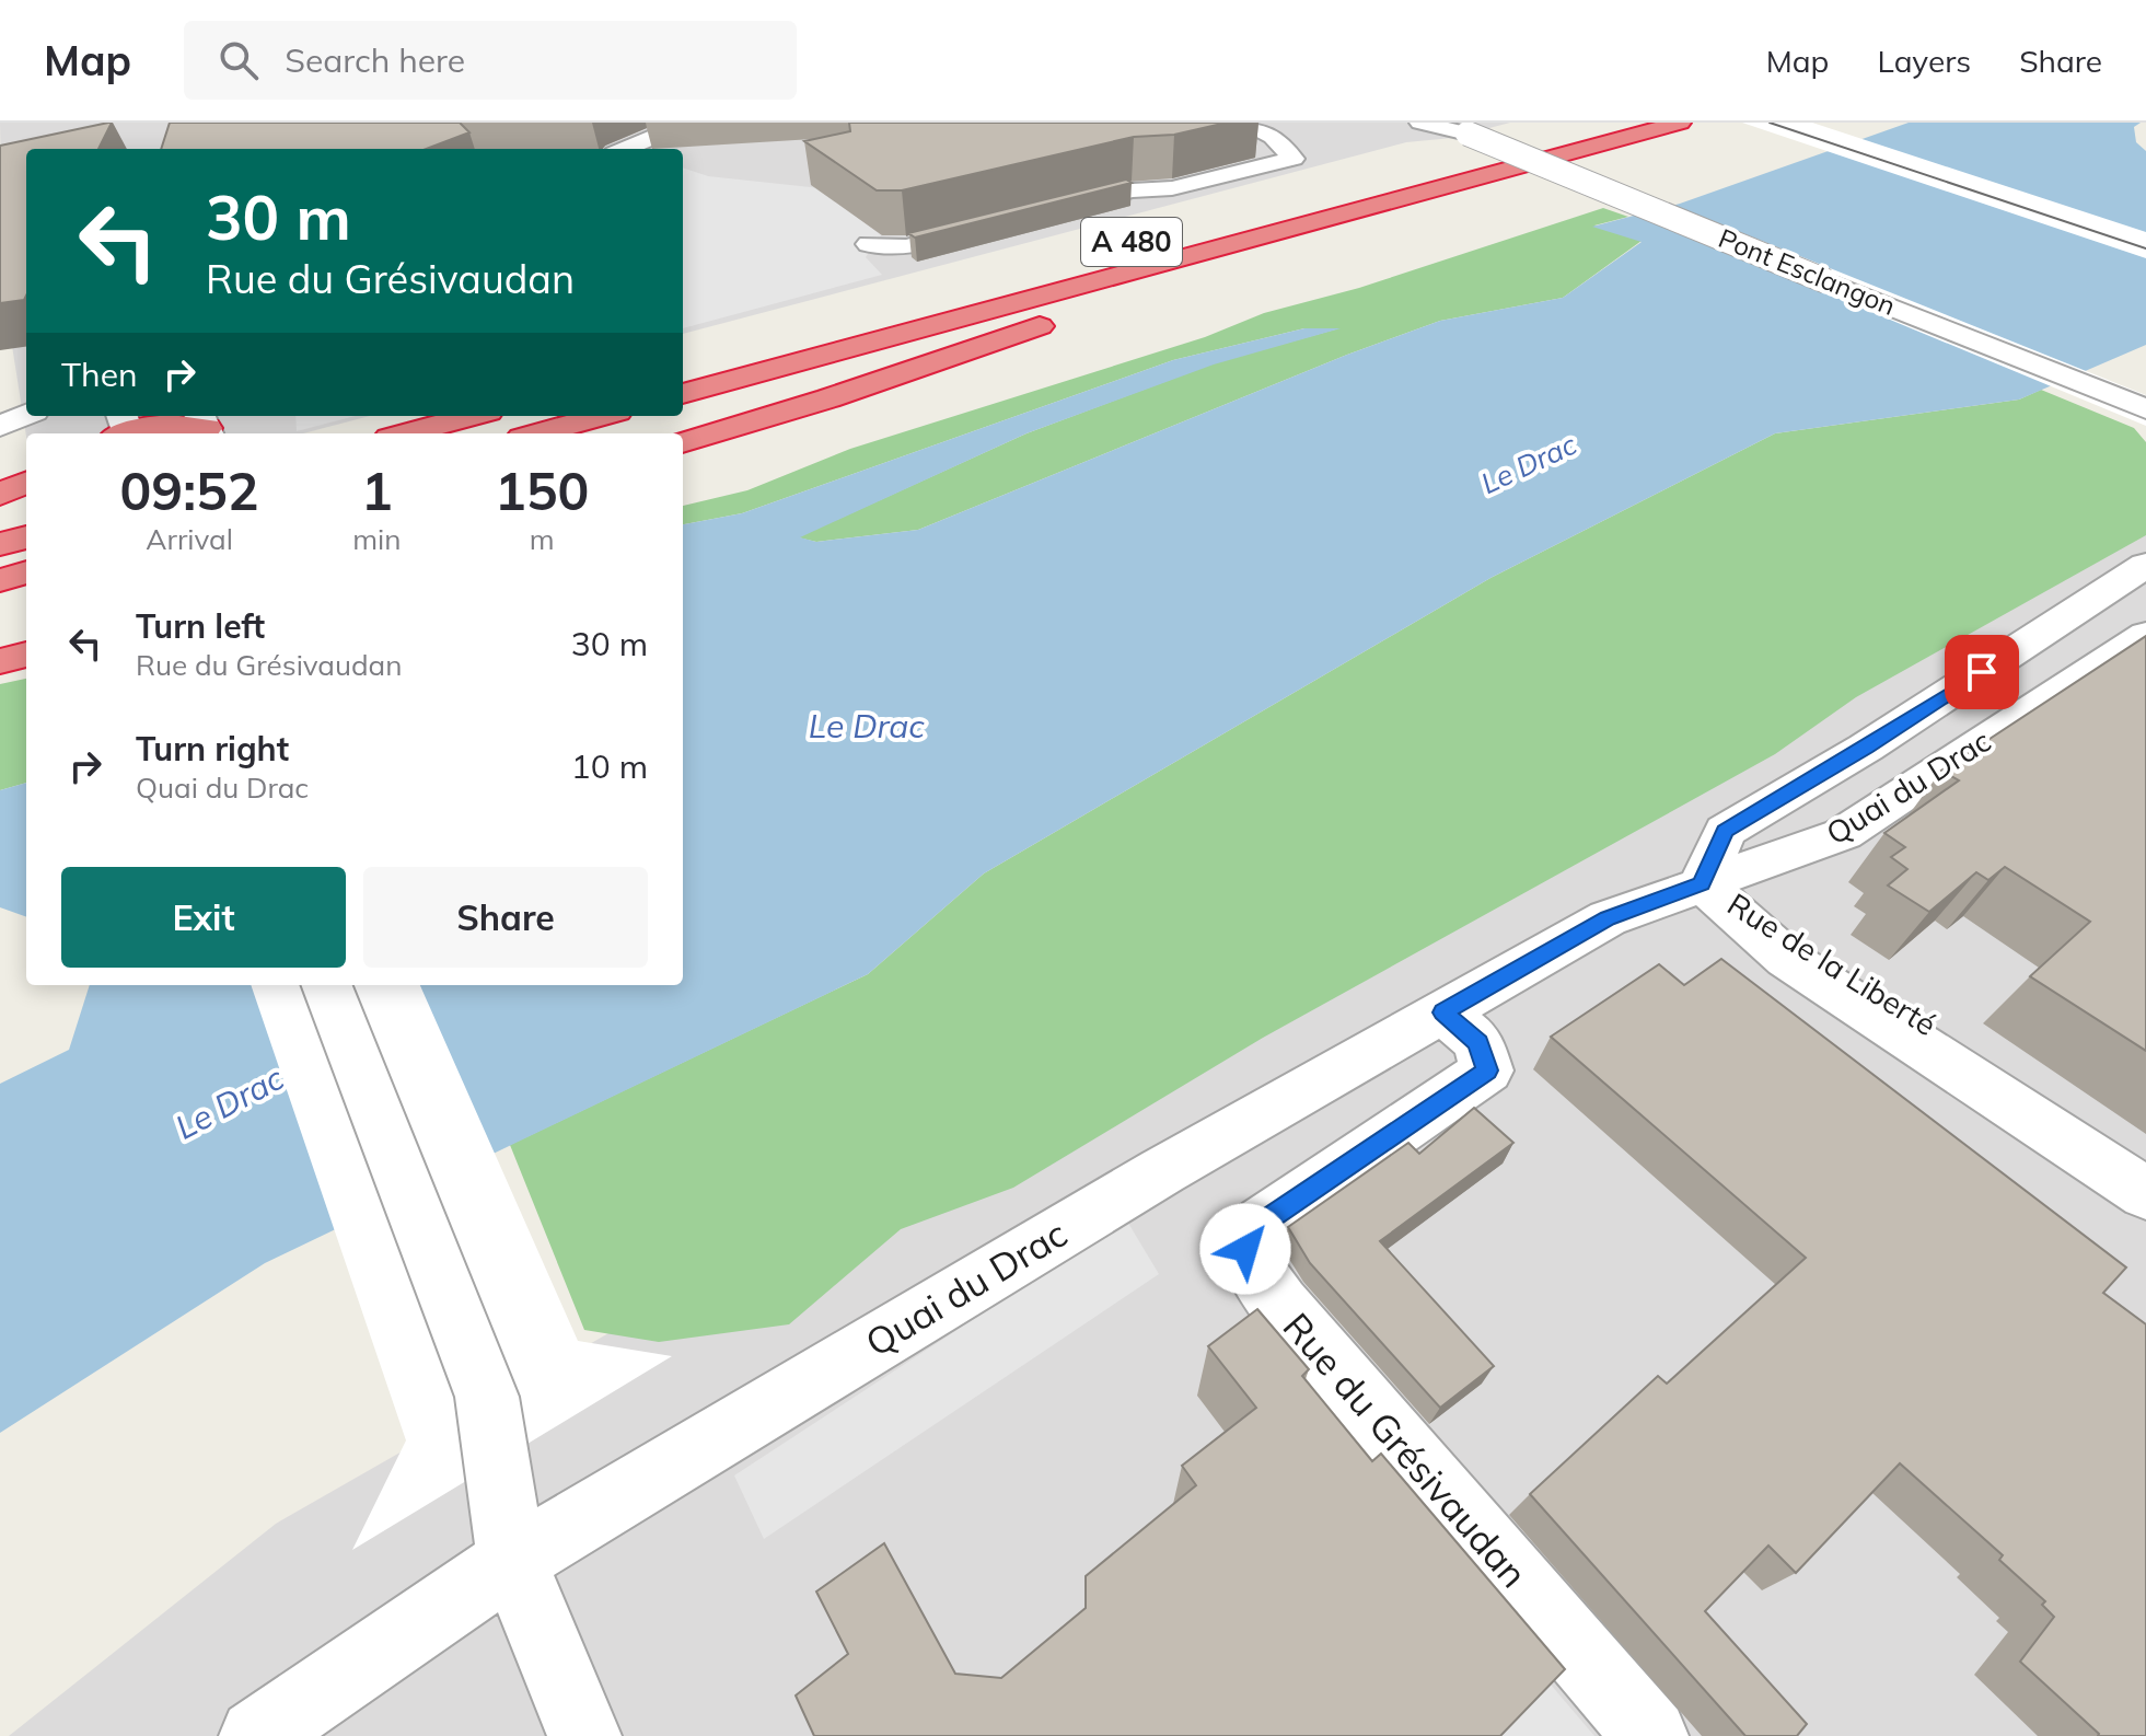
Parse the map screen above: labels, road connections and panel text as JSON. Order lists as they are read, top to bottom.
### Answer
{
  "streets": {
    "highway": ["A 480"],
    "street": [
      "Pont Esclangon",
      "Quai du Drac",
      "Rue de la Liberté",
      "Rue du Grésivaudan"
    ]
  },
  "crossings": [
    ["Quai du Drac", "Rue de la Liberté"],
    ["Quai du Drac", "Rue du Grésivaudan"]
  ],
  "water": ["Le Drac"],
  "page": {
    "header": "Map",
    "search": "Search here",
    "nav": ["Map", "Layers", "Share"],
    "turn": ["30 m", "Rue du Grésivaudan"],
    "then": "Then",
    "eta": [
      "09:52",
      "Arrival",
      "1",
      "min",
      "150",
      "m"
    ],
    "list": [
      {
        "name": "Turn left",
        "note": "Rue du Grésivaudan",
        "value": "30 m"
      },
      {
        "name": "Turn right",
        "note": "Quai du Drac",
        "value": "10 m"
      }
    ],
    "buttons": ["Exit", "Share"]
  }
}
